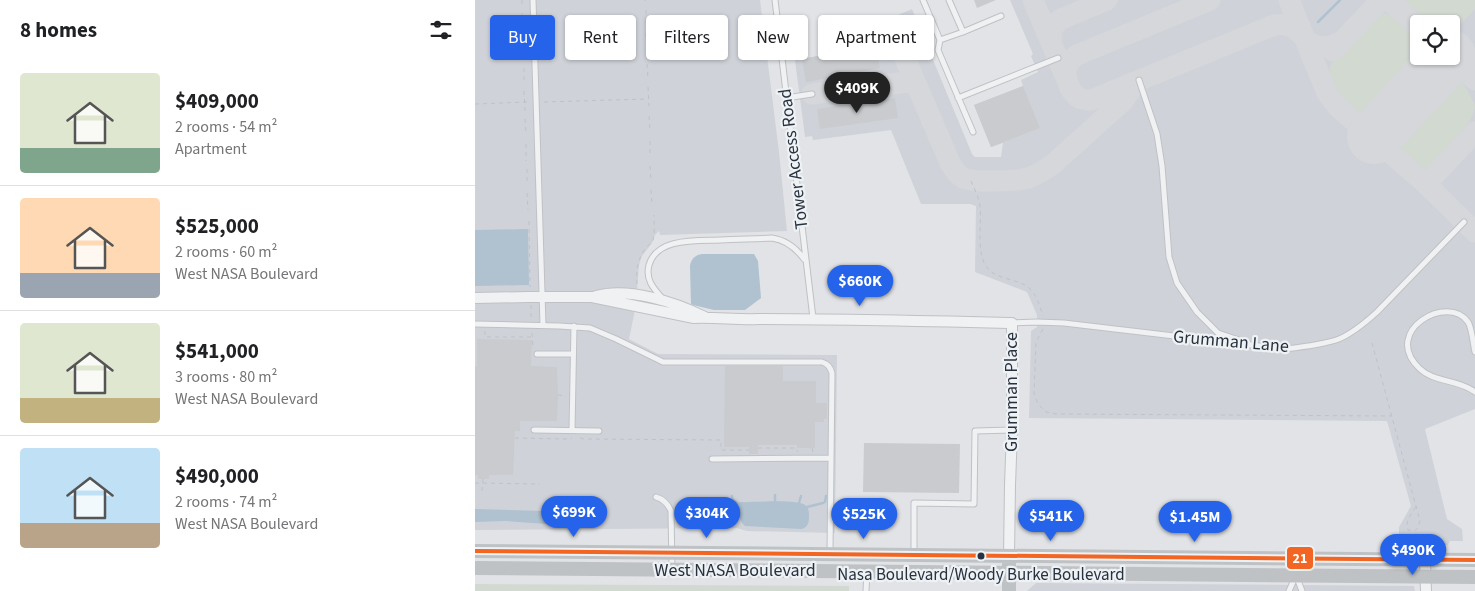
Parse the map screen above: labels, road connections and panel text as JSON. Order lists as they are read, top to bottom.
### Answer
{
  "streets": {
    "main road": ["West NASA Boulevard"],
    "street": ["Grumman Place"],
    "lane": ["Tower Access Road", "Grumman Lane"]
  },
  "crossings": [
    ["Tower Access Road", "Grumman Place"],
    ["Grumman Lane", "Grumman Place"],
    ["Grumman Place", "West NASA Boulevard"]
  ],
  "places": ["Nasa Boulevard/Woody Burke Boulevard"],
  "lines": ["transit line 21"],
  "page": {
    "heading": "8 homes",
    "chip": [
      "Buy",
      "Rent",
      "Filters",
      "New",
      "Apartment"
    ],
    "list": [
      {
        "name": "$409,000",
        "note": "2 rooms · 54 m² · Apartment"
      },
      {
        "name": "$525,000",
        "note": "2 rooms · 60 m² · West NASA Boulevard"
      },
      {
        "name": "$541,000",
        "note": "3 rooms · 80 m² · West NASA Boulevard"
      },
      {
        "name": "$490,000",
        "note": "2 rooms · 74 m² · West NASA Boulevard"
      }
    ],
    "price": [
      "$409K",
      "$660K",
      "$699K",
      "$304K",
      "$525K",
      "$541K",
      "$1.45M",
      "$490K"
    ]
  }
}
